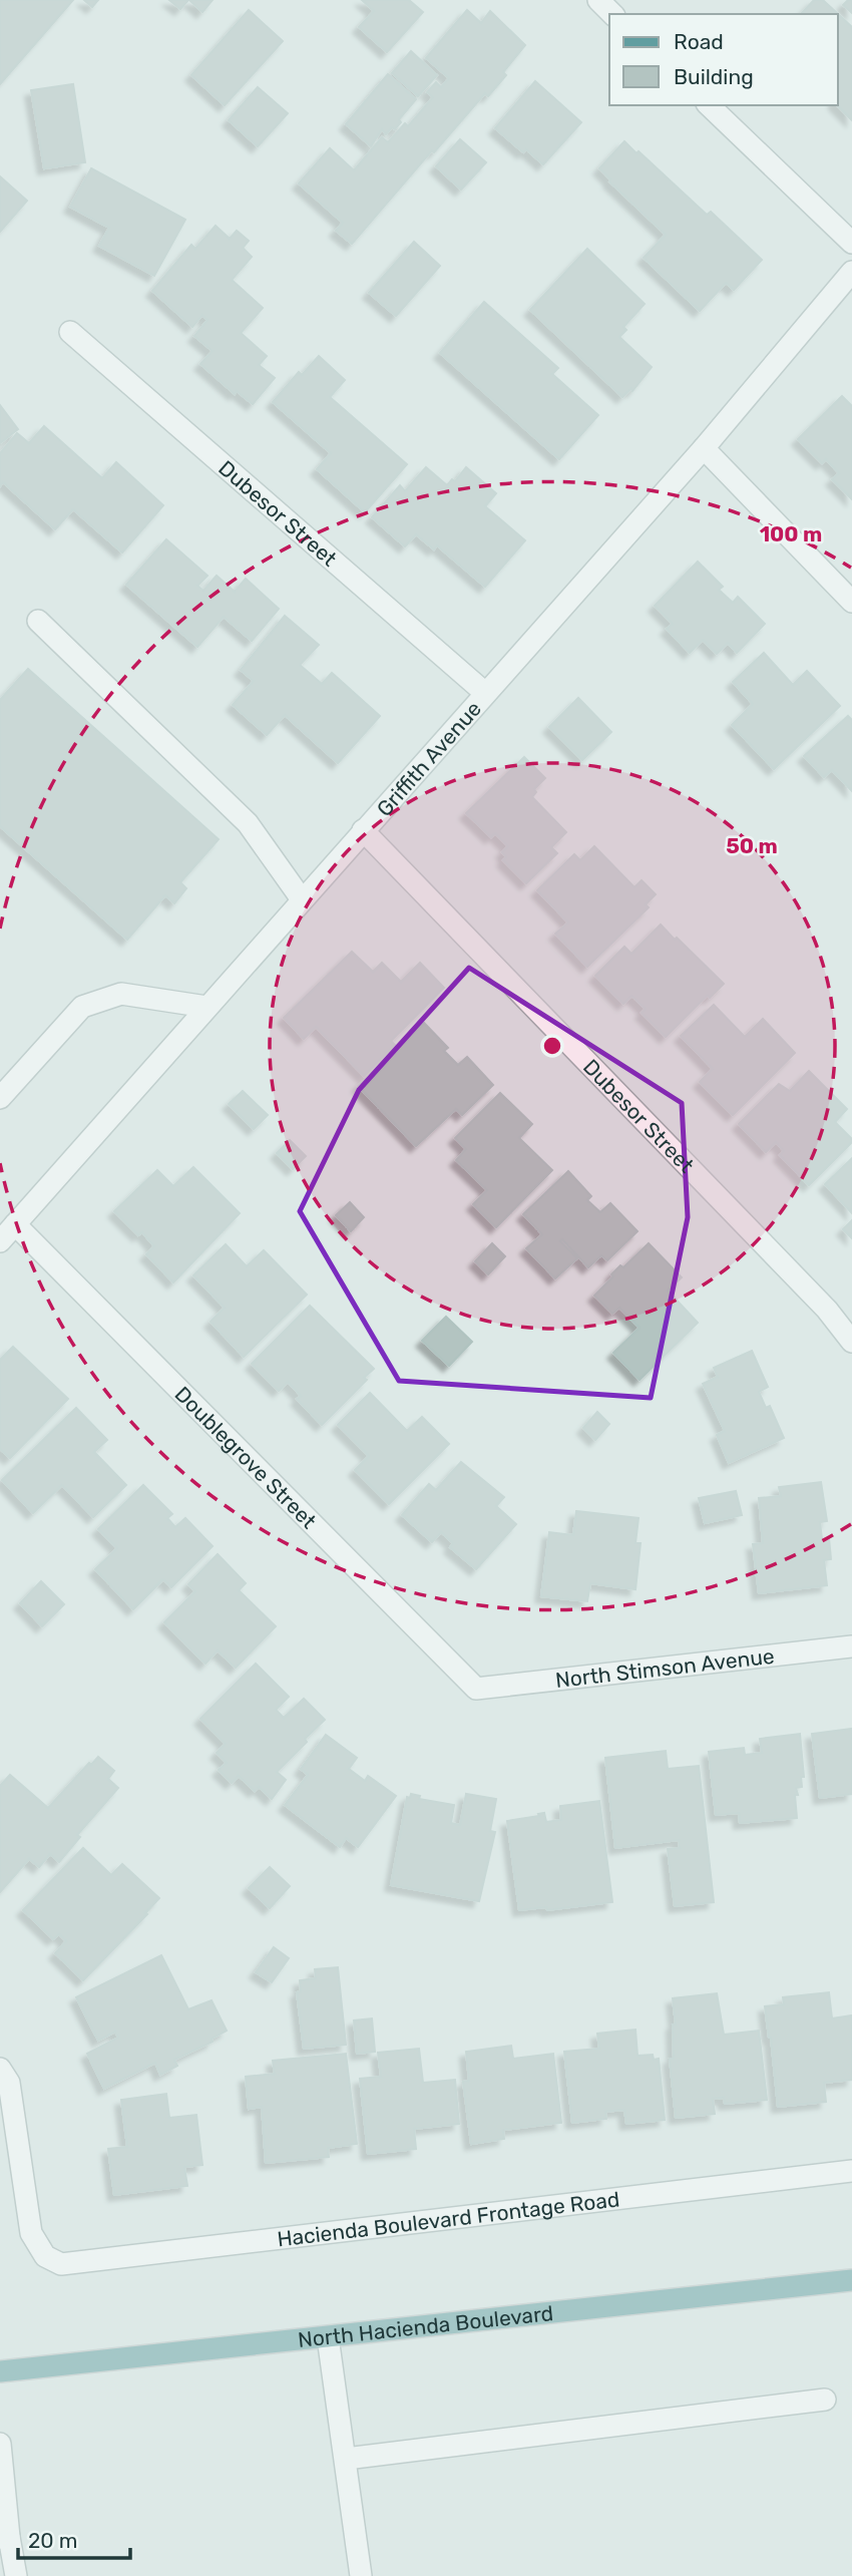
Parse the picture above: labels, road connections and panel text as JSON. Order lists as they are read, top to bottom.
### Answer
{
  "streets": {
    "main road": ["North Hacienda Boulevard"],
    "street": [
      "Dubesor Street",
      "Griffith Avenue",
      "Doublegrove Street",
      "North Stimson Avenue",
      "Hacienda Boulevard Frontage Road"
    ]
  },
  "crossings": [
    ["Dubesor Street", "Griffith Avenue"],
    ["Griffith Avenue", "Doublegrove Street"],
    ["Doublegrove Street", "North Stimson Avenue"]
  ],
  "legend": ["Road", "Building"],
  "scale_bar": "20 m",
  "rings": ["100 m", "50 m"]
}
